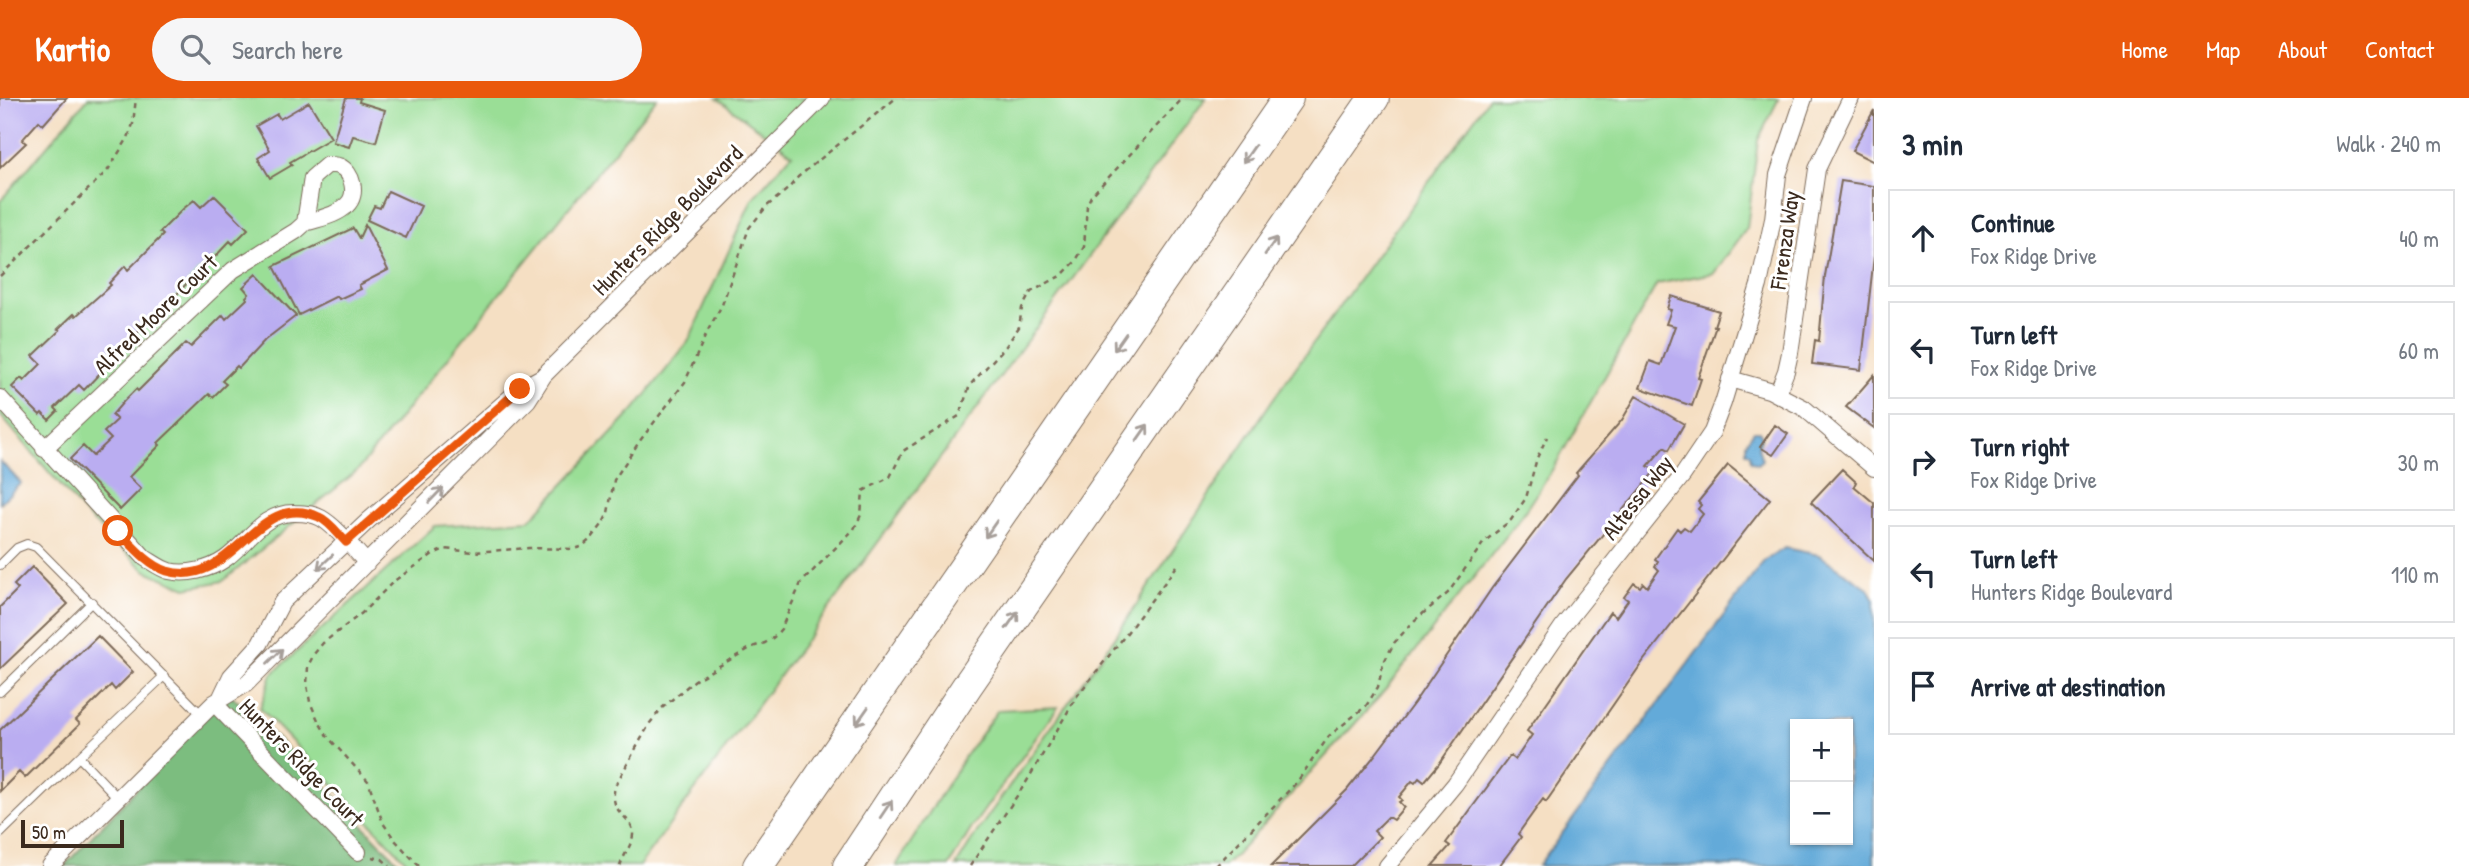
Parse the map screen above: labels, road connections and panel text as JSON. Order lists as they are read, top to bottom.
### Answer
{
  "streets": {
    "street": [
      "Hunters Ridge Boulevard",
      "Firenza Way",
      "Alfred Moore Court",
      "Altessa Way",
      "Hunters Ridge Court"
    ]
  },
  "crossings": [
    ["Hunters Ridge Boulevard", "Hunters Ridge Court"]
  ],
  "scale_bar": "50 m",
  "page": {
    "header": "Kartio",
    "search": "Search here",
    "nav": [
      "Home",
      "Map",
      "About",
      "Contact"
    ],
    "heading": ["3 min", "Walk · 240 m"],
    "list": [
      ["Continue", "Fox Ridge Drive", "40 m"],
      ["Turn left", "Fox Ridge Drive", "60 m"],
      ["Turn right", "Fox Ridge Drive", "30 m"],
      ["Turn left", "Hunters Ridge Boulevard", "110 m"],
      "Arrive at destination"
    ],
    "map_buttons": ["+", "−"],
    "scale": "50 m"
  }
}
